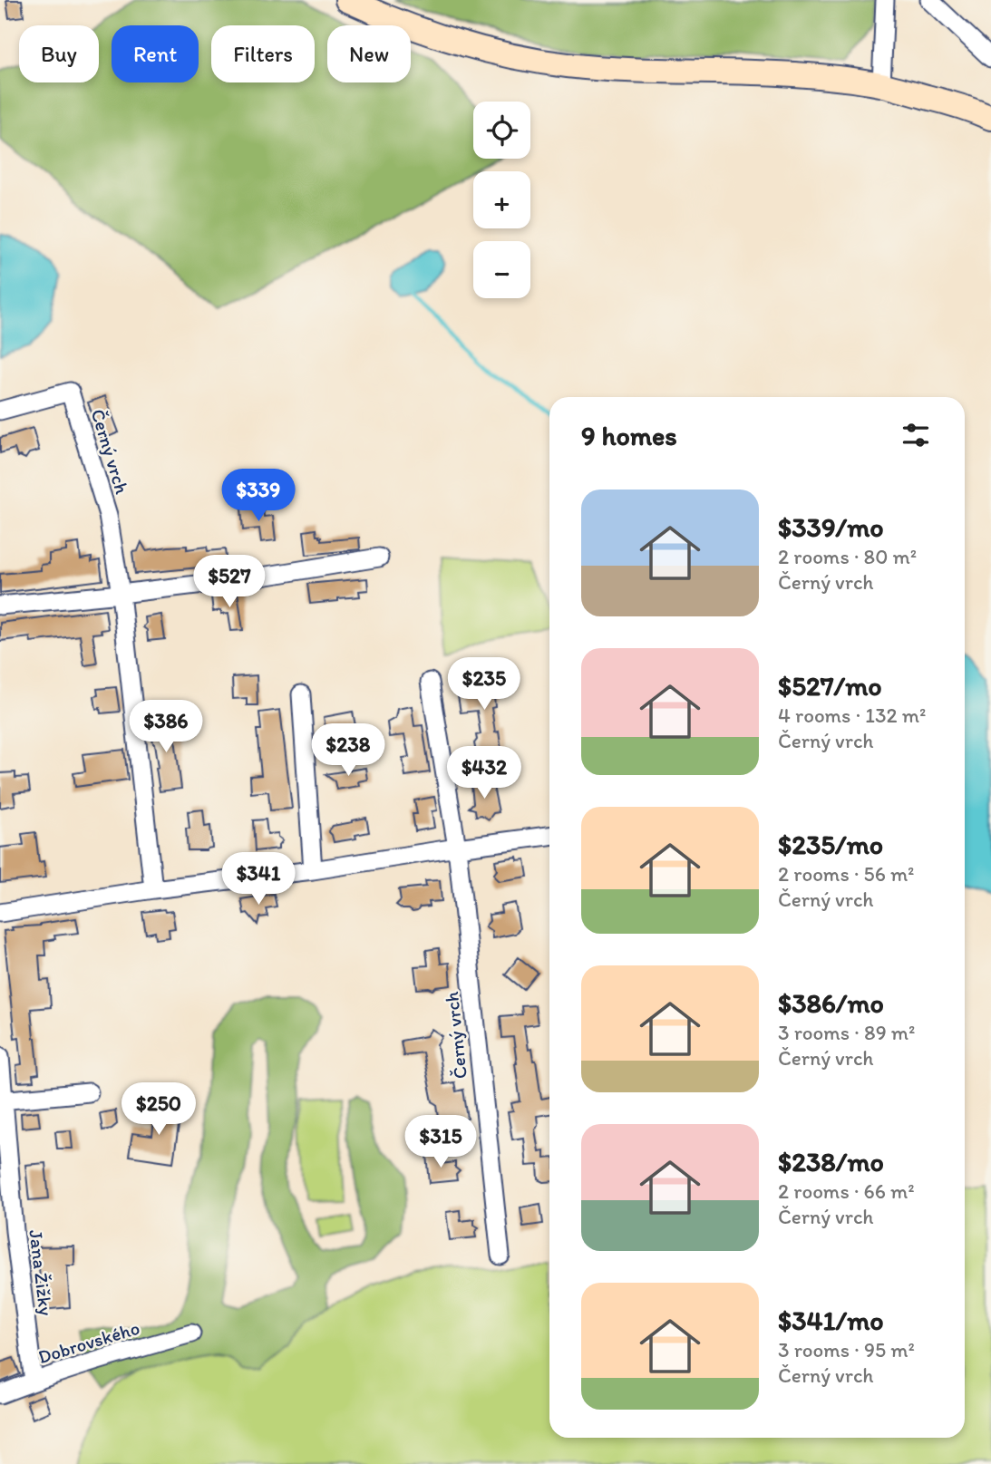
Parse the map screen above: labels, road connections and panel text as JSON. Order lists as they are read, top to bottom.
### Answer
{
  "streets": {
    "street": ["Černý vrch", "Jana Žižky", "Dobrovského"]
  },
  "crossings": [
    ["Jana Žižky", "Dobrovského"]
  ],
  "page": {
    "chip": [
      "Buy",
      "Rent",
      "Filters",
      "New"
    ],
    "map_buttons": ["+", "−"],
    "heading": "9 homes",
    "price": [
      "$339",
      "$527",
      "$235",
      "$386",
      "$238",
      "$432",
      "$341",
      "$250",
      "$315"
    ],
    "list": [
      {
        "name": "$339/mo",
        "note": "2 rooms · 80 m² · Černý vrch"
      },
      {
        "name": "$527/mo",
        "note": "4 rooms · 132 m² · Černý vrch"
      },
      {
        "name": "$235/mo",
        "note": "2 rooms · 56 m² · Černý vrch"
      },
      {
        "name": "$386/mo",
        "note": "3 rooms · 89 m² · Černý vrch"
      },
      {
        "name": "$238/mo",
        "note": "2 rooms · 66 m² · Černý vrch"
      },
      {
        "name": "$341/mo",
        "note": "3 rooms · 95 m² · Černý vrch"
      }
    ]
  }
}
